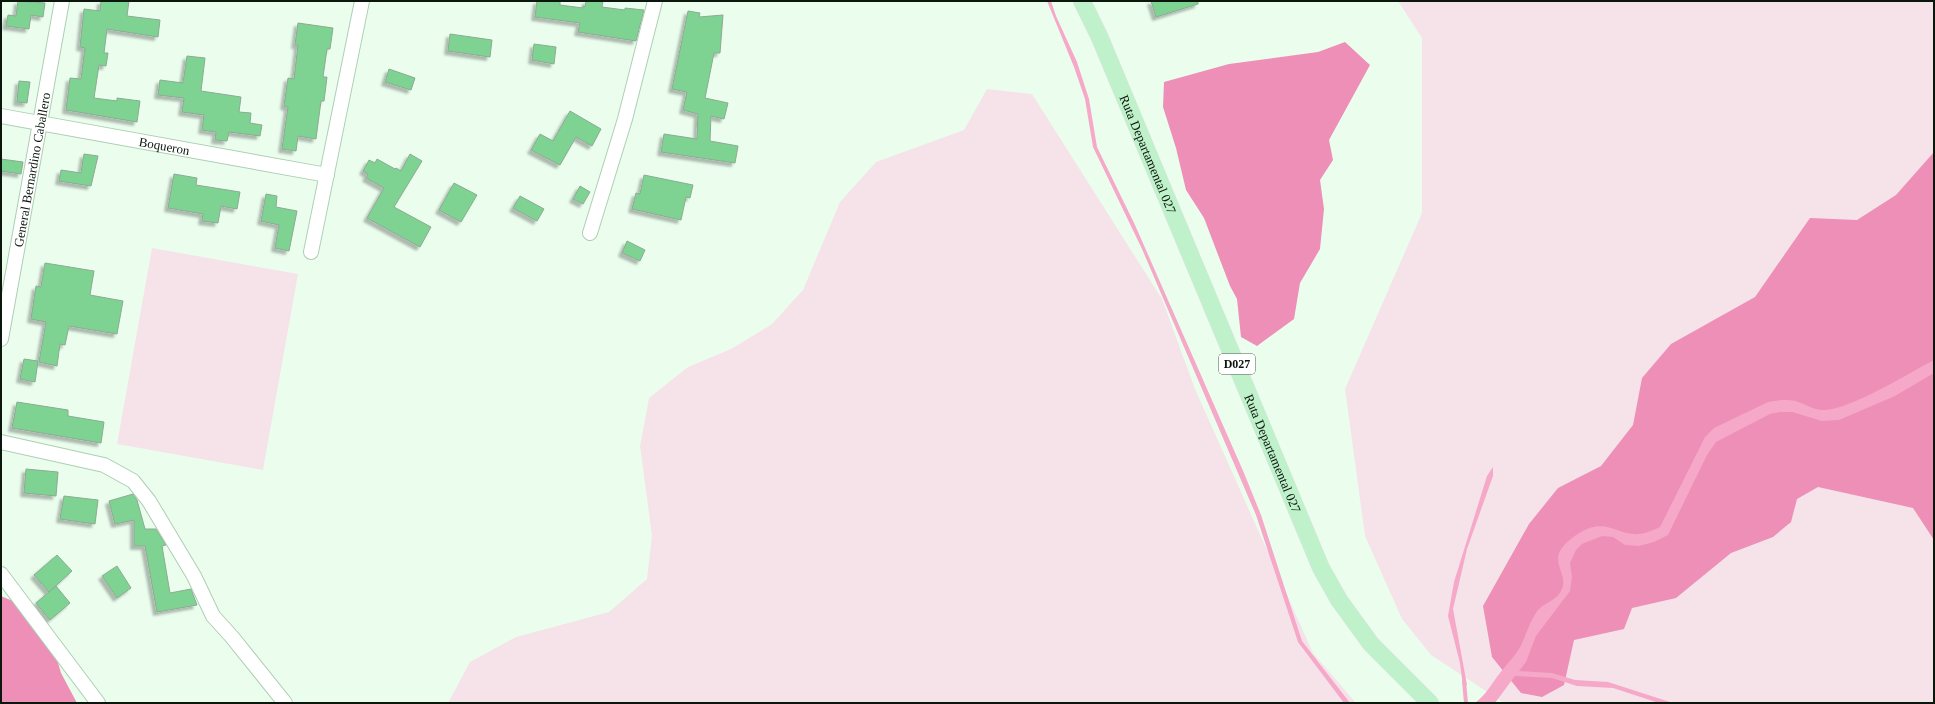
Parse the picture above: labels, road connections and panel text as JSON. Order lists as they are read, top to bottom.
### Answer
{
  "streets": {
    "main road": ["Ruta Departamental 027", "D027"],
    "street": ["Boqueron", "General Bernardino Caballero"]
  },
  "crossings": [
    ["Boqueron", "General Bernardino Caballero"]
  ]
}
